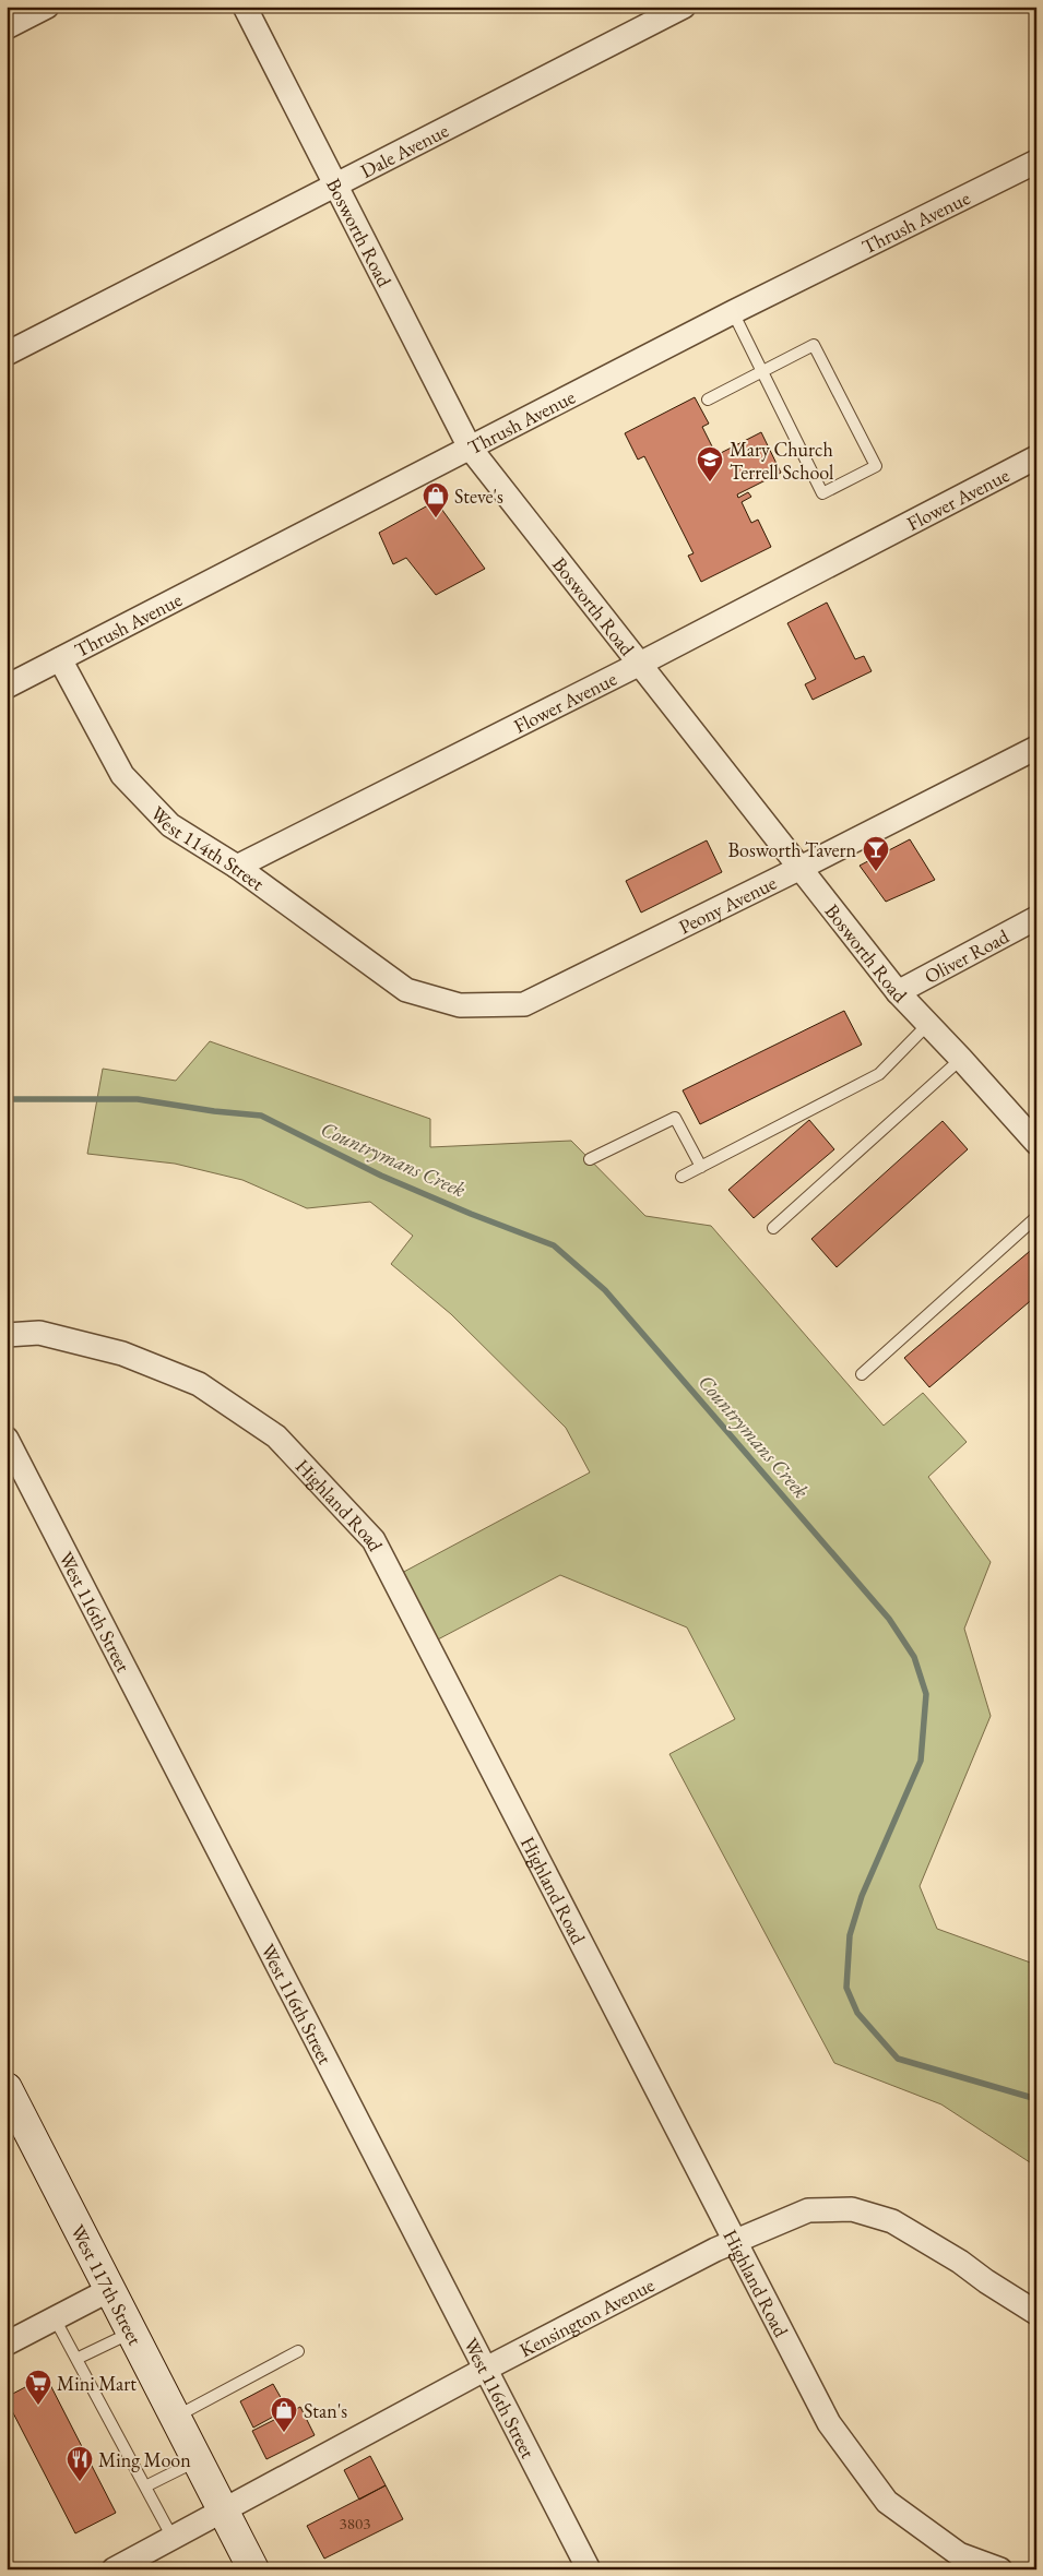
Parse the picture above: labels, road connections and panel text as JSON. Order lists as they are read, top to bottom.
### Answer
{
  "streets": {
    "main road": ["West 117th Street"],
    "street": [
      "Dale Avenue",
      "Thrush Avenue",
      "Bosworth Road",
      "Flower Avenue",
      "West 114th Street",
      "Peony Avenue",
      "Oliver Road",
      "Highland Road",
      "West 116th Street",
      "Kensington Avenue"
    ]
  },
  "crossings": [
    ["Dale Avenue", "Bosworth Road"],
    ["Thrush Avenue", "Bosworth Road"],
    ["Thrush Avenue", "West 114th Street"],
    ["Bosworth Road", "Flower Avenue"],
    ["Bosworth Road", "Peony Avenue"],
    ["Bosworth Road", "Oliver Road"],
    ["Flower Avenue", "West 114th Street"],
    ["West 114th Street", "Peony Avenue"],
    ["Highland Road", "Kensington Avenue"],
    ["West 116th Street", "Kensington Avenue"],
    ["West 117th Street", "Kensington Avenue"]
  ],
  "water": ["Countrymans Creek"],
  "places": {
    "school or university": ["Mary Church Terrell School"],
    "shop": ["Steve's", "Stan's"],
    "bar": ["Bosworth Tavern"],
    "supermarket": ["Mini Mart"],
    "restaurant": ["Ming Moon"]
  },
  "house_numbers": ["3803"]
}
